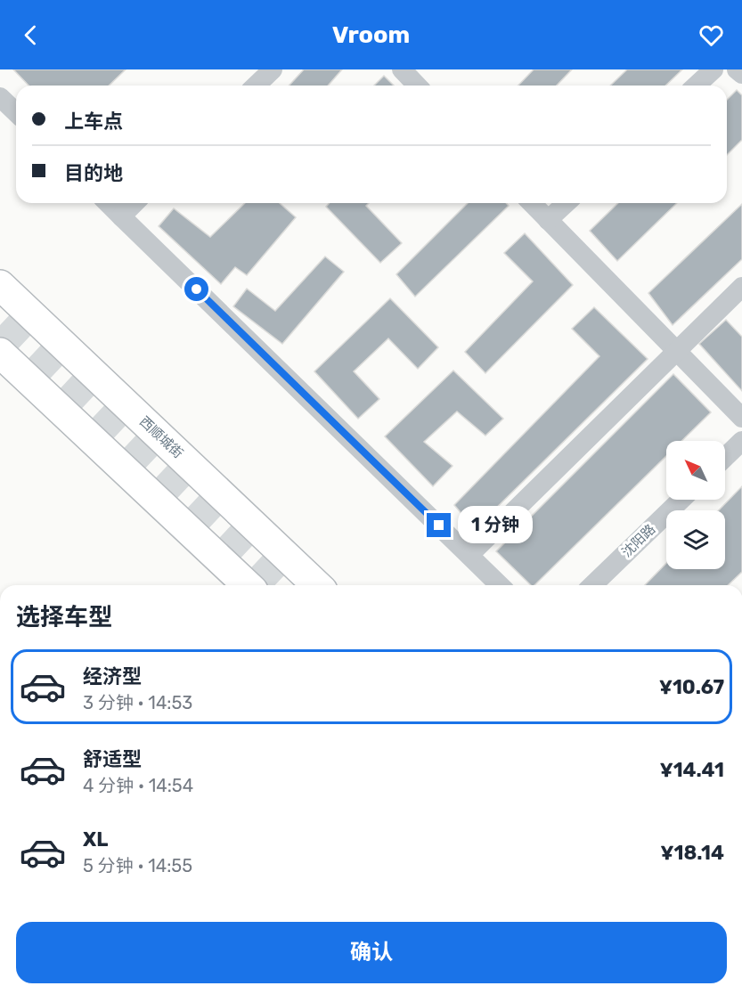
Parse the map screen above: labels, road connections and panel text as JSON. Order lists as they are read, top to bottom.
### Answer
{
  "streets": {
    "main road": ["西顺城街"],
    "street": ["沈阳路"]
  },
  "north": "top left",
  "page": {
    "header": "Vroom",
    "banner": ["上车点", "目的地"],
    "bubble": "1 分钟",
    "heading": "选择车型",
    "list": [
      {
        "name": "经济型",
        "note": "3 分钟 · 14:53",
        "value": "¥10.67"
      },
      {
        "name": "舒适型",
        "note": "4 分钟 · 14:54",
        "value": "¥14.41"
      },
      {
        "name": "XL",
        "note": "5 分钟 · 14:55",
        "value": "¥18.14"
      }
    ],
    "buttons": "确认"
  }
}
